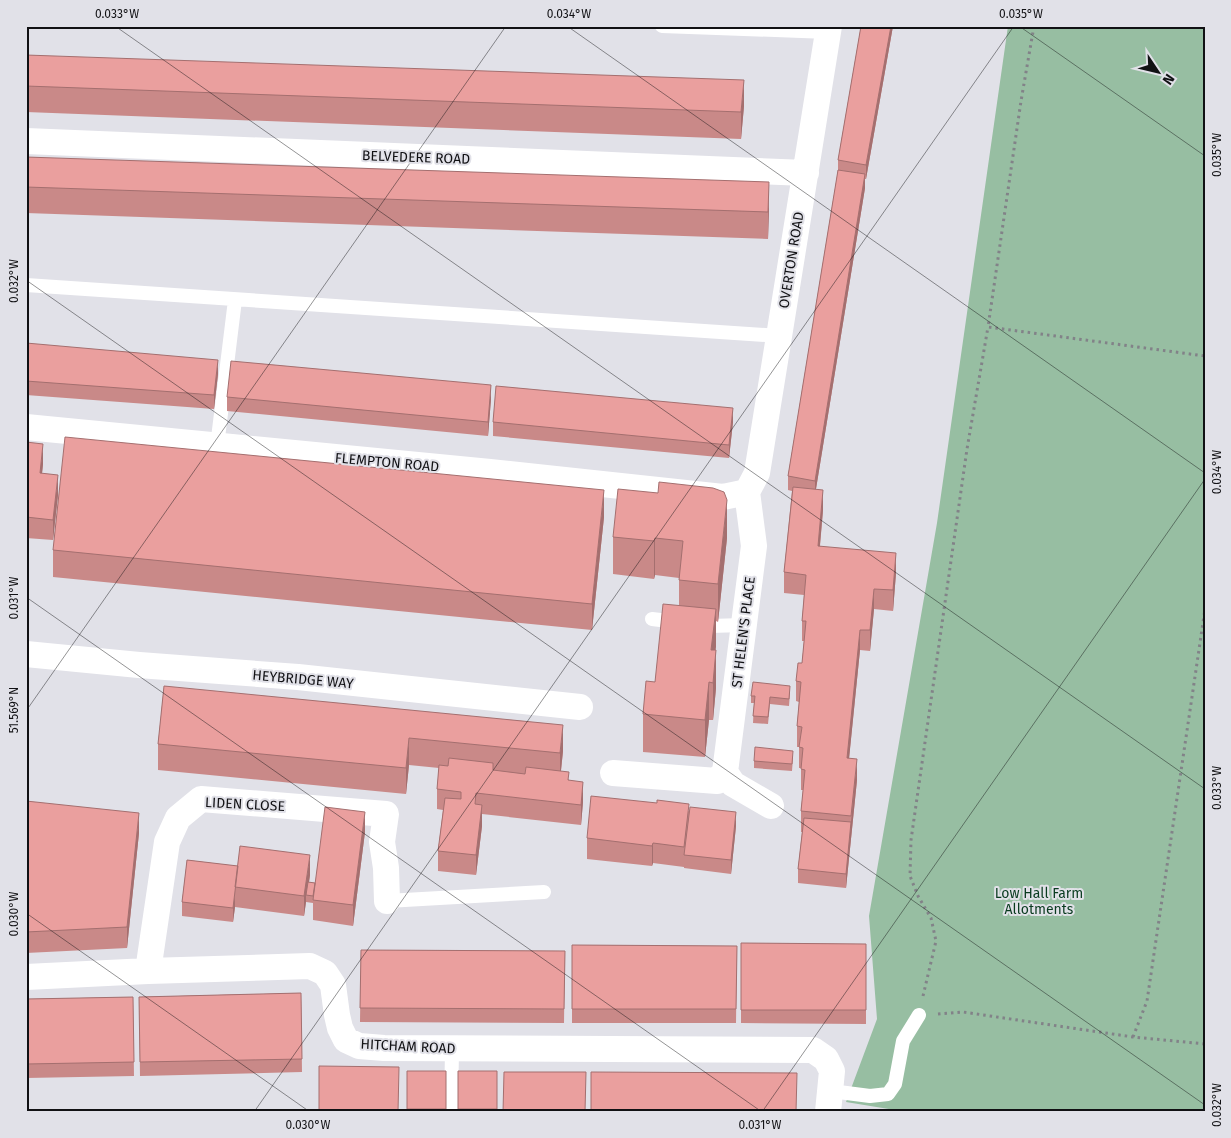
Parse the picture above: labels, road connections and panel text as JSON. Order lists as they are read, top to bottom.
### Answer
{
  "streets": {
    "street": [
      "BELVEDERE ROAD",
      "OVERTON ROAD",
      "FLEMPTON ROAD",
      "ST HELEN'S PLACE",
      "HEYBRIDGE WAY",
      "LIDEN CLOSE",
      "HITCHAM ROAD"
    ]
  },
  "crossings": [
    ["BELVEDERE ROAD", "OVERTON ROAD"],
    ["OVERTON ROAD", "FLEMPTON ROAD"],
    ["OVERTON ROAD", "ST HELEN'S PLACE"],
    ["FLEMPTON ROAD", "ST HELEN'S PLACE"],
    ["LIDEN CLOSE", "HITCHAM ROAD"]
  ],
  "parks": ["Low Hall Farm Allotments"],
  "north": "bottom right",
  "coordinates": [
    "0.033°W",
    "0.034°W",
    "0.035°W",
    "0.032°W",
    "0.031°W",
    "51.569°N",
    "0.030°W"
  ]
}
